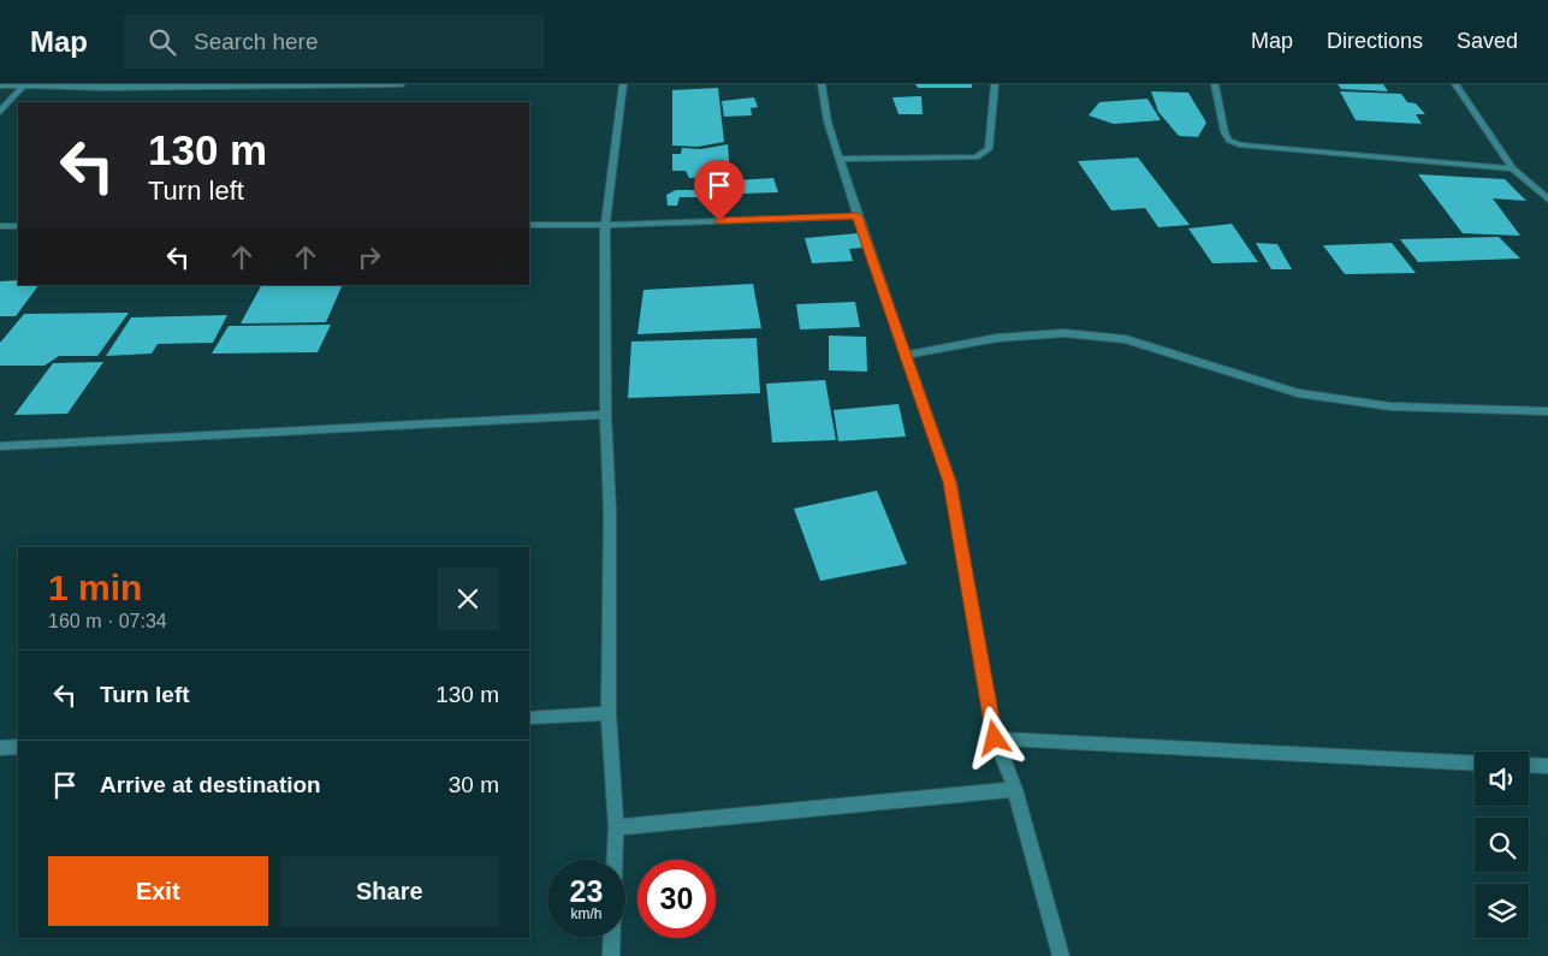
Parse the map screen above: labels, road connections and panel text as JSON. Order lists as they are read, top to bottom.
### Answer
{
  "page": {
    "header": "Map",
    "search": "Search here",
    "nav": ["Map", "Directions", "Saved"],
    "turn": ["130 m", "Turn left"],
    "heading": ["1 min", "160 m · 07:34"],
    "list": [
      {
        "name": "Turn left",
        "value": "130 m"
      },
      {
        "name": "Arrive at destination",
        "value": "30 m"
      }
    ],
    "buttons": ["Exit", "Share"],
    "speed": "23 km/h",
    "limit": "30"
  }
}
